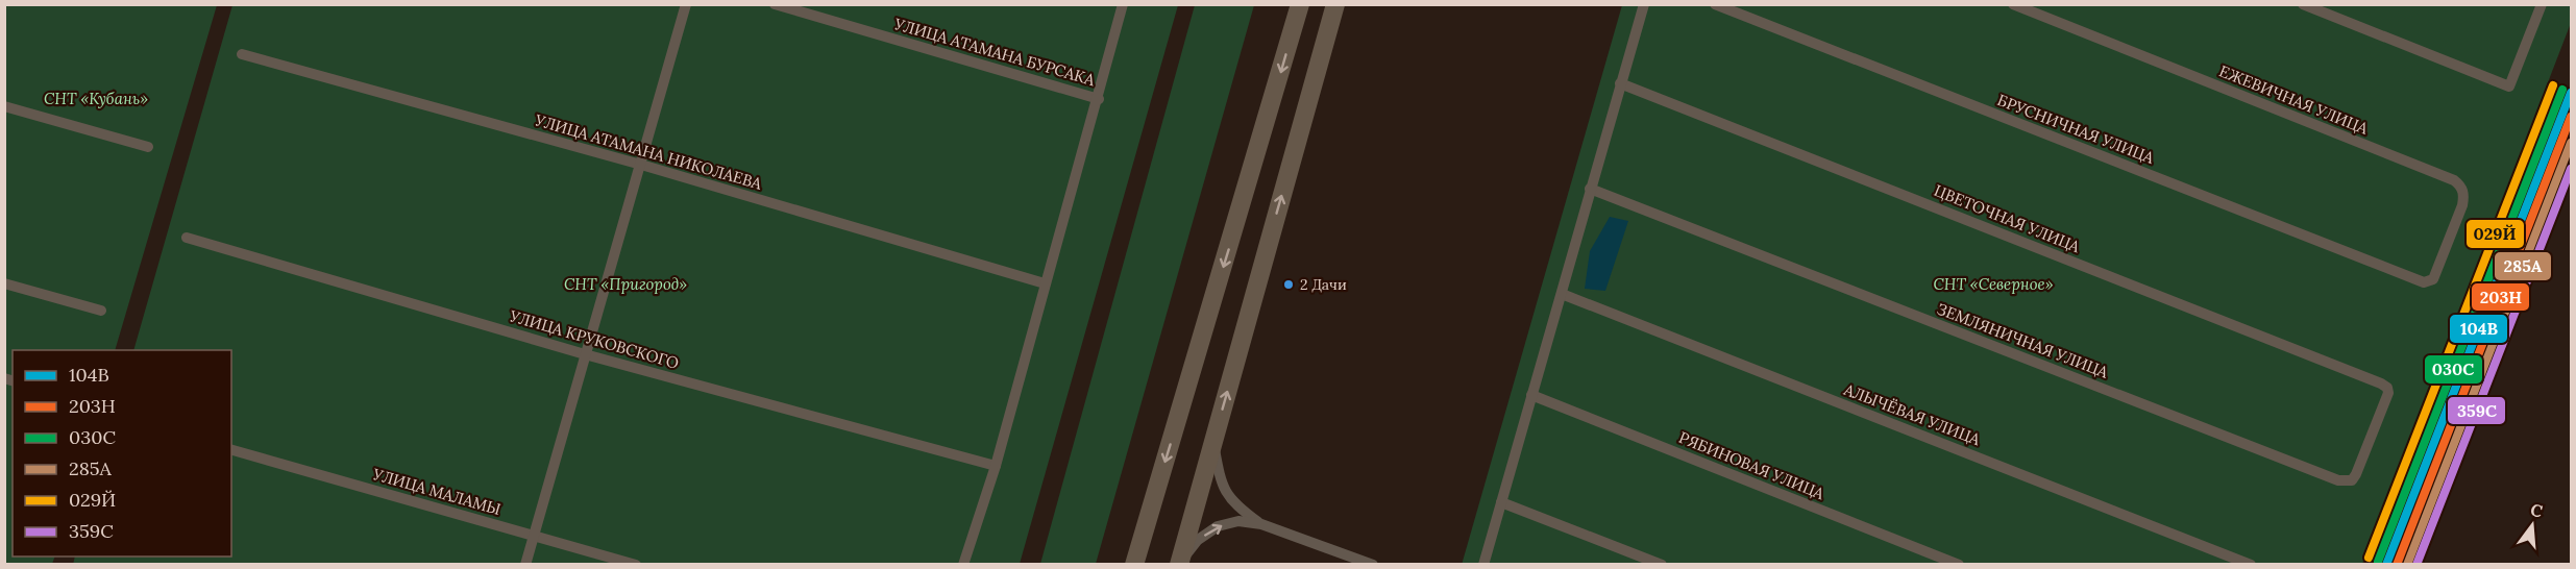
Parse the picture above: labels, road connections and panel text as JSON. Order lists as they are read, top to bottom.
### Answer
{
  "streets": {
    "street": [
      "УЛИЦА АТАМАНА БУРСАКА",
      "ЕЖЕВИЧНАЯ УЛИЦА",
      "БРУСНИЧНАЯ УЛИЦА",
      "УЛИЦА АТАМАНА НИКОЛАЕВА",
      "ЦВЕТОЧНАЯ УЛИЦА",
      "УЛИЦА КРУКОВСКОГО",
      "ЗЕМЛЯНИЧНАЯ УЛИЦА",
      "АЛЫЧЁВАЯ УЛИЦА",
      "РЯБИНОВАЯ УЛИЦА",
      "УЛИЦА МАЛАМЫ"
    ]
  },
  "crossings": [
    ["ЕЖЕВИЧНАЯ УЛИЦА", "БРУСНИЧНАЯ УЛИЦА"],
    ["ЦВЕТОЧНАЯ УЛИЦА", "ЗЕМЛЯНИЧНАЯ УЛИЦА"]
  ],
  "parks": ["СНТ «Кубань»", "СНТ «Пригород»", "СНТ «Северное»"],
  "places": ["2 Дачи"],
  "lines": [
    "transit line 029Й",
    "transit line 030C",
    "transit line 104В",
    "transit line 203Н",
    "transit line 285А",
    "transit line 359С"
  ],
  "legend": [
    "104В",
    "203Н",
    "030C",
    "285А",
    "029Й",
    "359С"
  ],
  "north": "top"
}
